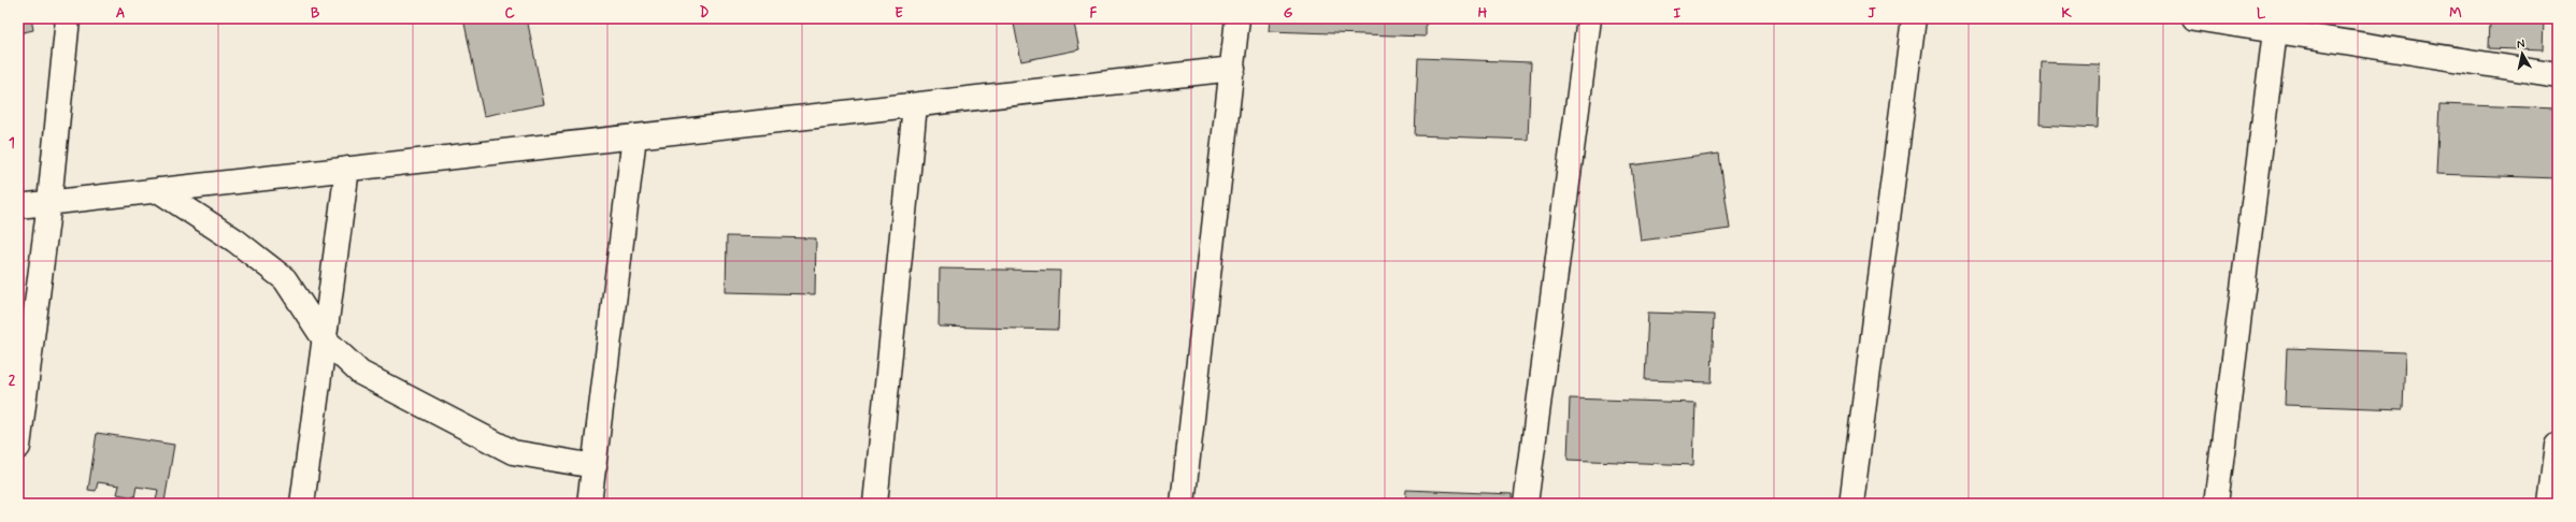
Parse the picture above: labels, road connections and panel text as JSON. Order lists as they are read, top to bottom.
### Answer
{
  "north": "top",
  "grid": {
    "columns": [
      "A",
      "B",
      "C",
      "D",
      "E",
      "F",
      "G",
      "H",
      "I",
      "J",
      "K",
      "L",
      "M"
    ],
    "rows": ["1", "2"]
  }
}
